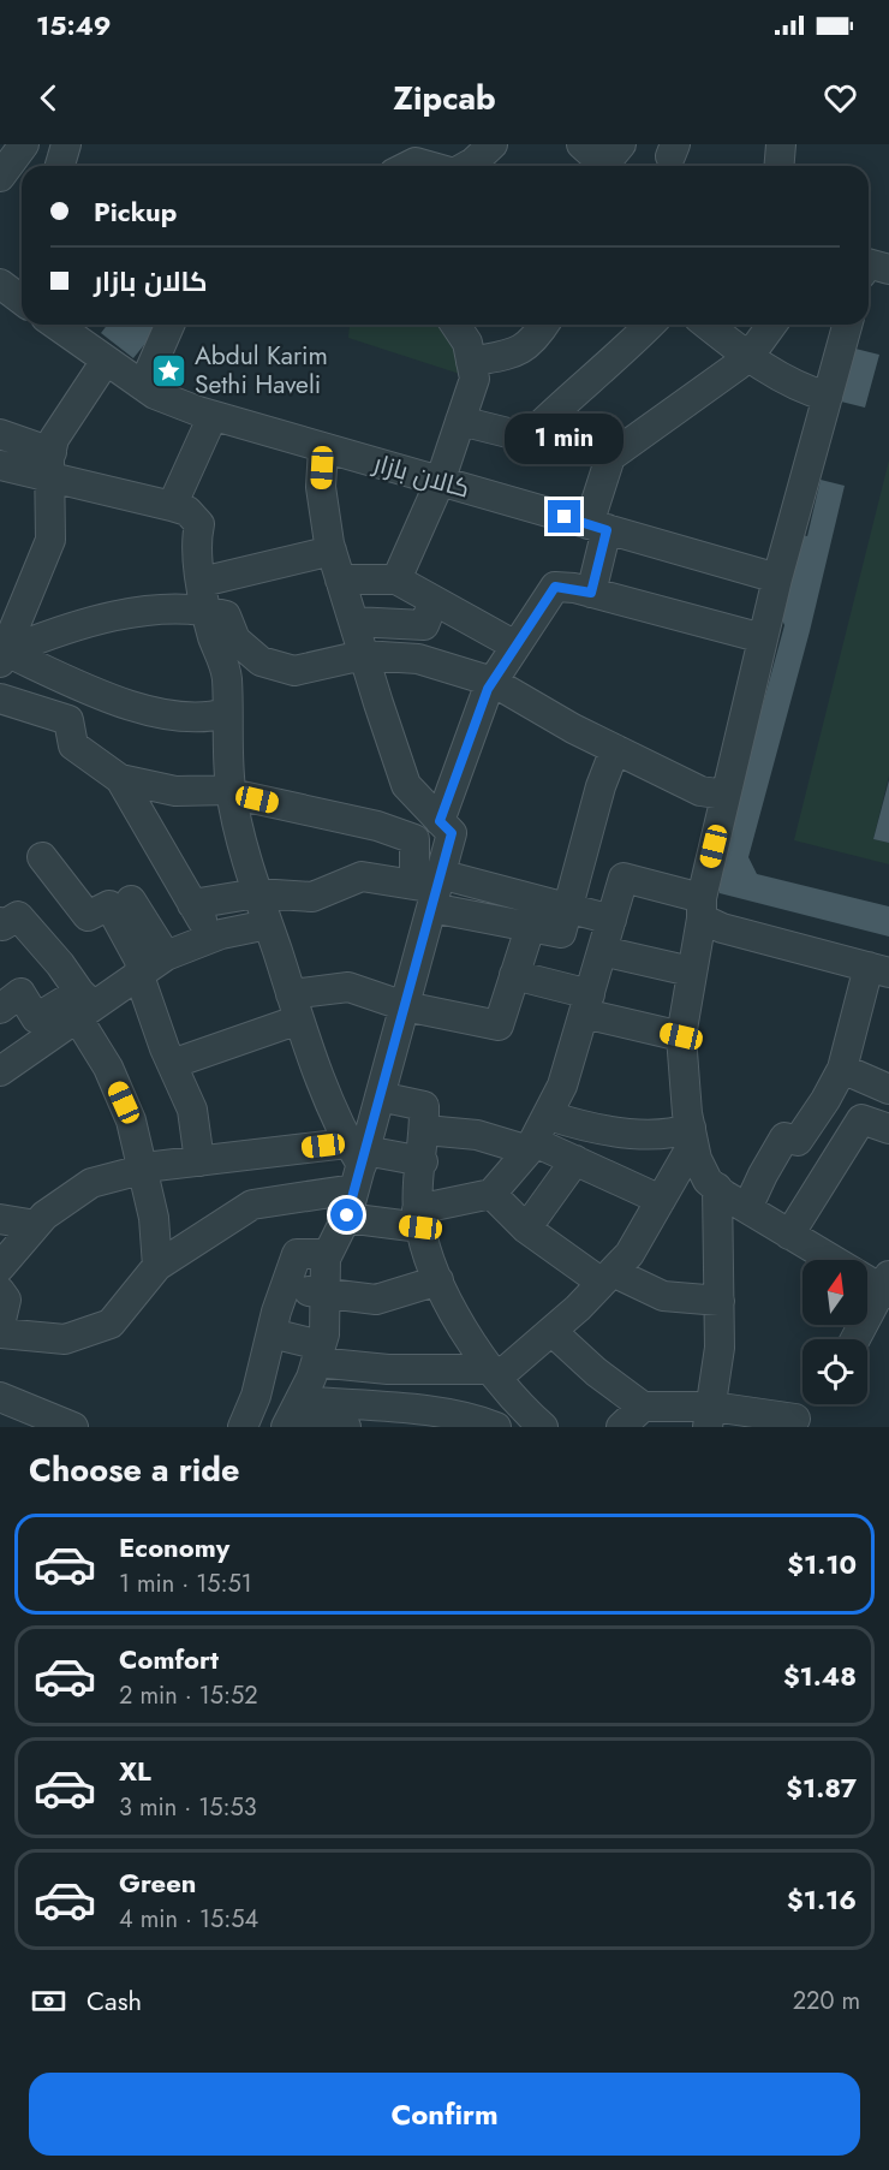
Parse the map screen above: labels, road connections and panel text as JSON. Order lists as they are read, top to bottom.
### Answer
{
  "streets": {
    "street": ["کالان بازار"]
  },
  "places": {
    "place": ["Abdul Karim Sethi Haveli"]
  },
  "north": "top",
  "page": {
    "status": "15:49",
    "header": "Zipcab",
    "banner": ["Pickup", "کالان بازار"],
    "bubble": "1 min",
    "heading": "Choose a ride",
    "list": [
      {
        "name": "Economy",
        "note": "1 min · 15:51",
        "value": "$1.10"
      },
      {
        "name": "Comfort",
        "note": "2 min · 15:52",
        "value": "$1.48"
      },
      {
        "name": "XL",
        "note": "3 min · 15:53",
        "value": "$1.87"
      },
      {
        "name": "Green",
        "note": "4 min · 15:54",
        "value": "$1.16"
      }
    ],
    "pay": ["Cash", "220 m"],
    "buttons": "Confirm"
  }
}
